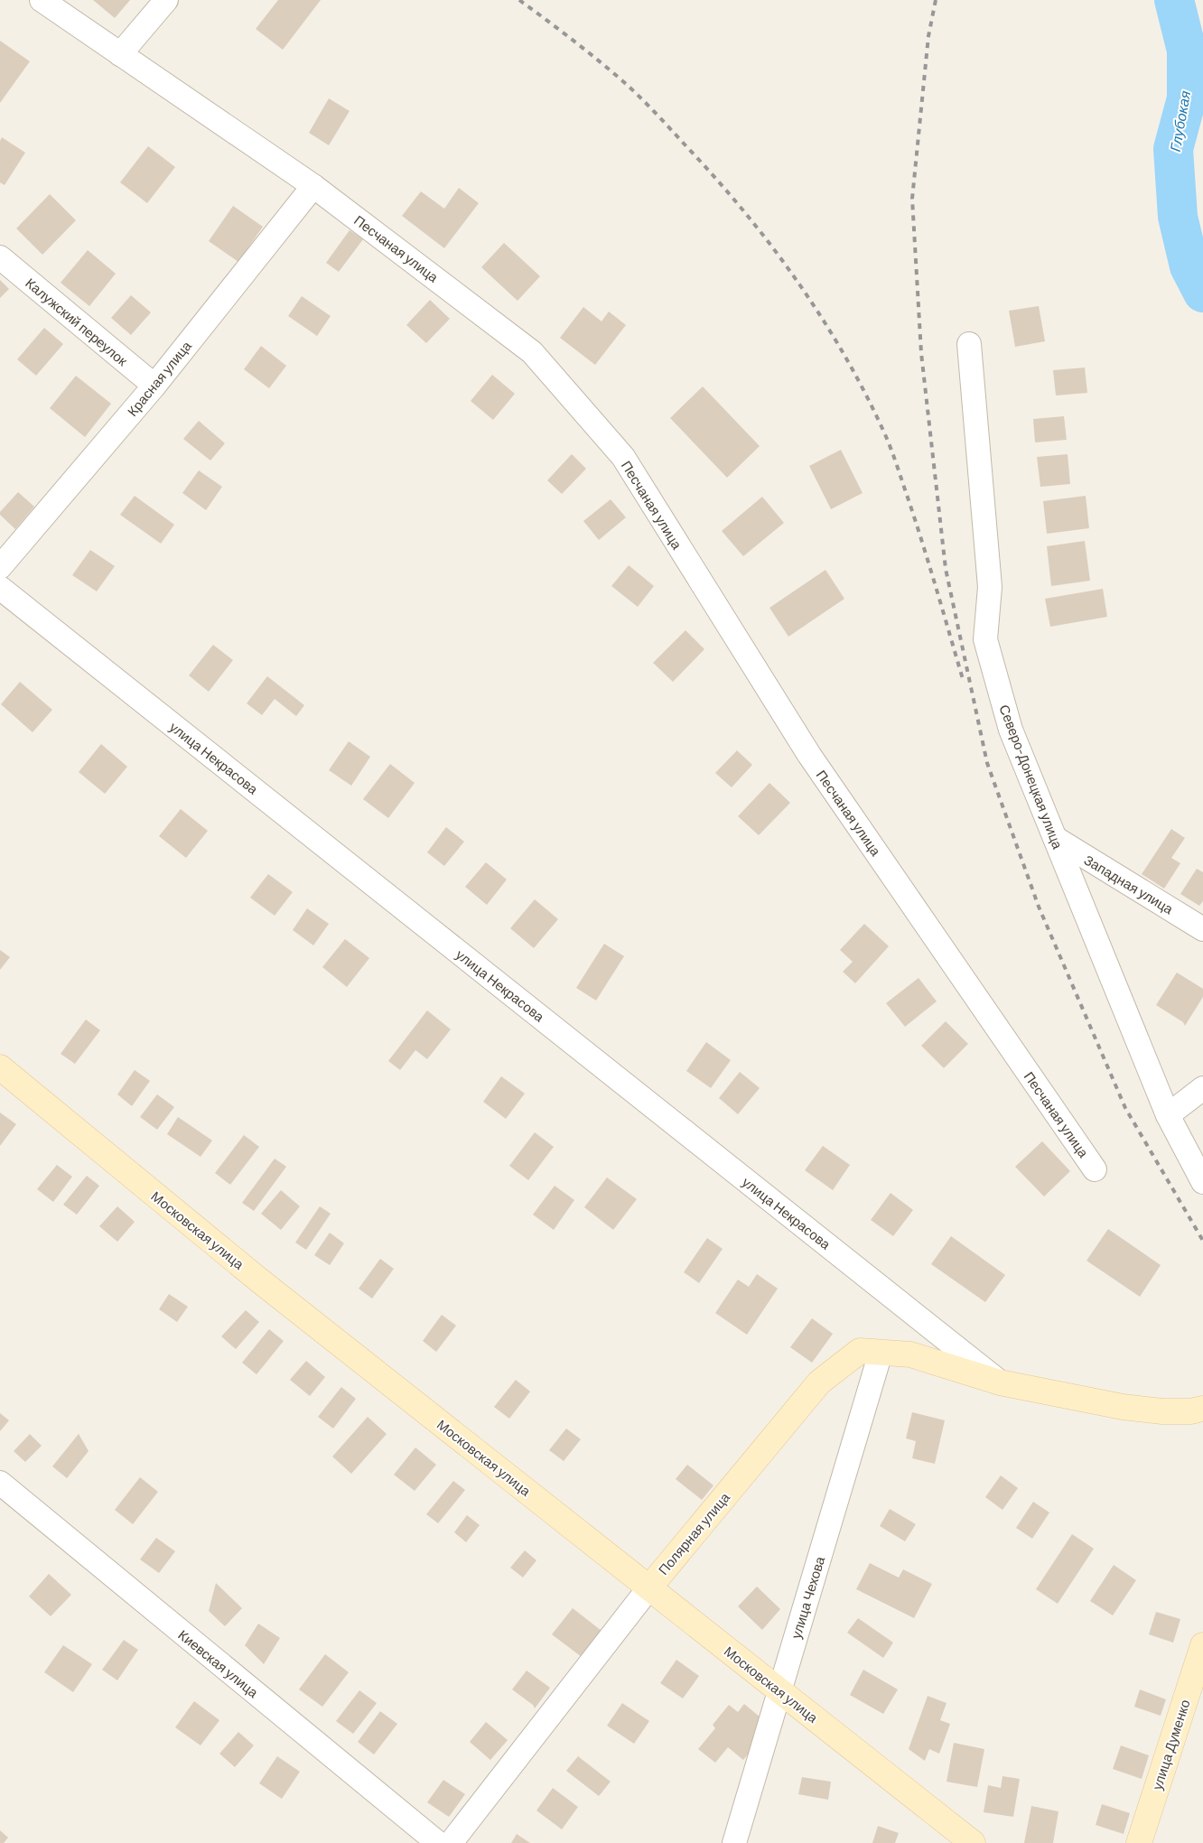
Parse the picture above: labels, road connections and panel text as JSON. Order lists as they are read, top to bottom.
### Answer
{
  "streets": {
    "main road": ["Московская улица", "Полярная улица", "улица Думенко"],
    "street": [
      "Песчаная улица",
      "Калужский переулок",
      "Красная улица",
      "улица Некрасова",
      "Северо-Донецкая улица",
      "Западная улица",
      "улица Чехова",
      "Киевская улица"
    ]
  },
  "crossings": [
    ["Песчаная улица", "Красная улица"],
    ["Калужский переулок", "Красная улица"],
    ["улица Некрасова", "Полярная улица"],
    ["Северо-Донецкая улица", "Западная улица"],
    ["Московская улица", "Полярная улица"],
    ["Московская улица", "улица Чехова"],
    ["Полярная улица", "улица Чехова"]
  ],
  "water": ["Глубокая"]
}
